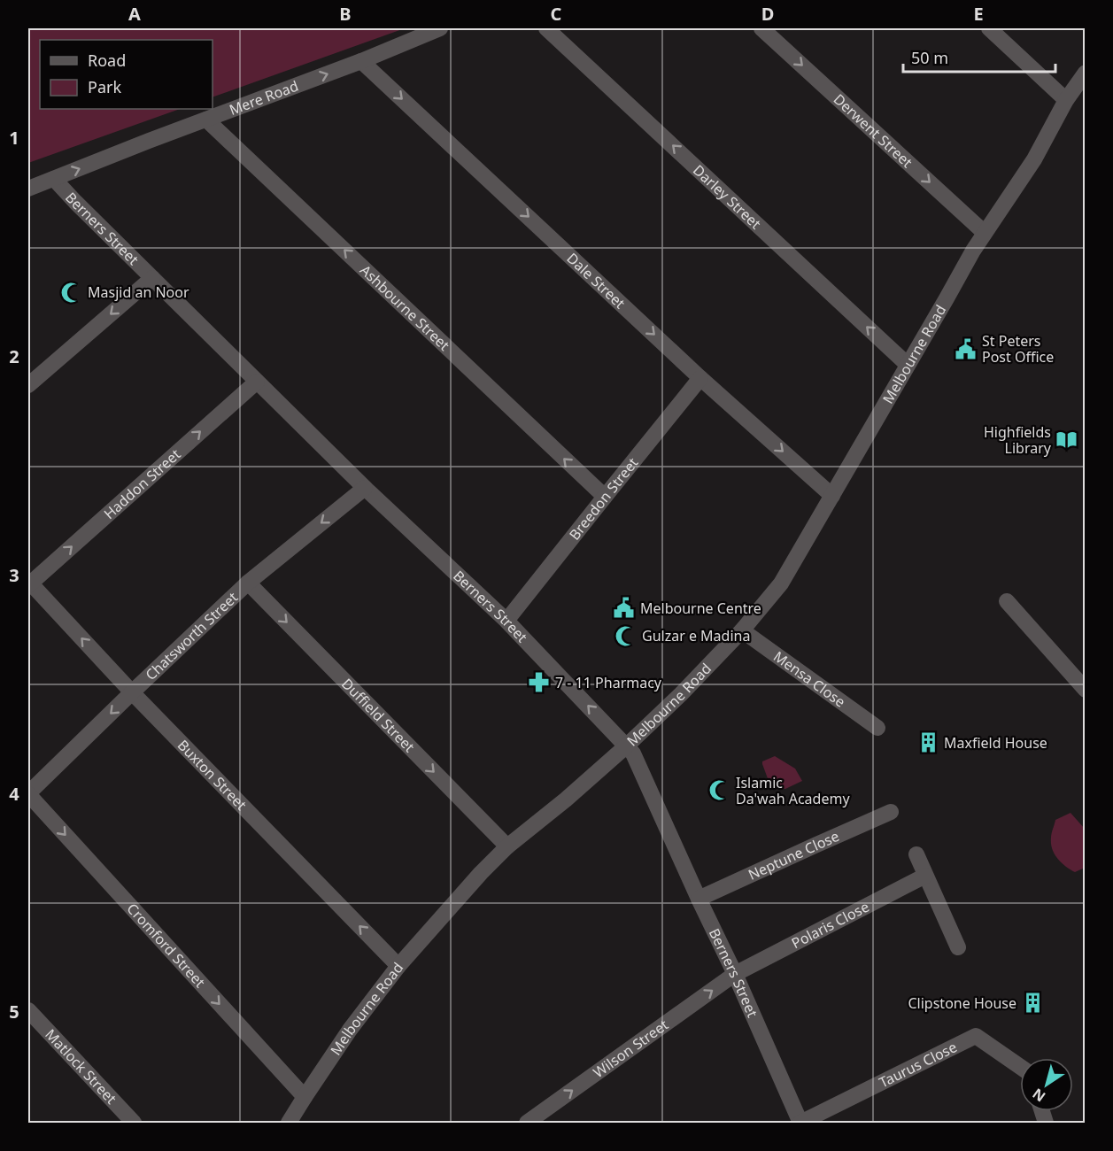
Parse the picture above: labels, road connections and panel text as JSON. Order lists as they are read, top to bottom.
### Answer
{
  "streets": {
    "street": [
      "Mere Road",
      "Derwent Street",
      "Darley Street",
      "Berners Street",
      "Dale Street",
      "Ashbourne Street",
      "Melbourne Road",
      "Haddon Street",
      "Breedon Street",
      "Chatsworth Street",
      "Mensa Close",
      "Duffield Street",
      "Buxton Street",
      "Neptune Close",
      "Polaris Close",
      "Cromford Street",
      "Wilson Street",
      "Taurus Close",
      "Matlock Street"
    ]
  },
  "crossings": [
    ["Mere Road", "Berners Street"],
    ["Mere Road", "Dale Street"],
    ["Mere Road", "Ashbourne Street"],
    ["Derwent Street", "Melbourne Road"],
    ["Darley Street", "Melbourne Road"],
    ["Berners Street", "Melbourne Road"],
    ["Berners Street", "Haddon Street"],
    ["Berners Street", "Breedon Street"],
    ["Berners Street", "Chatsworth Street"],
    ["Berners Street", "Neptune Close"],
    ["Berners Street", "Polaris Close"],
    ["Berners Street", "Wilson Street"],
    ["Berners Street", "Taurus Close"],
    ["Dale Street", "Melbourne Road"],
    ["Dale Street", "Breedon Street"],
    ["Ashbourne Street", "Breedon Street"],
    ["Melbourne Road", "Mensa Close"],
    ["Melbourne Road", "Duffield Street"],
    ["Melbourne Road", "Buxton Street"],
    ["Melbourne Road", "Cromford Street"],
    ["Haddon Street", "Buxton Street"],
    ["Chatsworth Street", "Duffield Street"],
    ["Chatsworth Street", "Buxton Street"],
    ["Chatsworth Street", "Cromford Street"],
    ["Polaris Close", "Wilson Street"]
  ],
  "one_way": [
    "Mere Road",
    "Derwent Street",
    "Darley Street",
    "Dale Street",
    "Ashbourne Street",
    "Haddon Street",
    "Chatsworth Street",
    "Duffield Street",
    "Buxton Street",
    "Cromford Street",
    "Wilson Street"
  ],
  "places": {
    "mosque": ["Masjid an Noor", "Gulzar e Madina", "Islamic Da'wah Academy"],
    "public building": ["St Peters Post Office", "Melbourne Centre"],
    "library": ["Highfields Library"],
    "pharmacy": ["7 - 11 Pharmacy"],
    "building": ["Maxfield House", "Clipstone House"]
  },
  "legend": ["Road", "Park"],
  "scale_bar": "50 m",
  "north": "bottom left",
  "grid": {
    "columns": [
      "A",
      "B",
      "C",
      "D",
      "E"
    ],
    "rows": [
      "1",
      "2",
      "3",
      "4",
      "5"
    ]
  }
}
